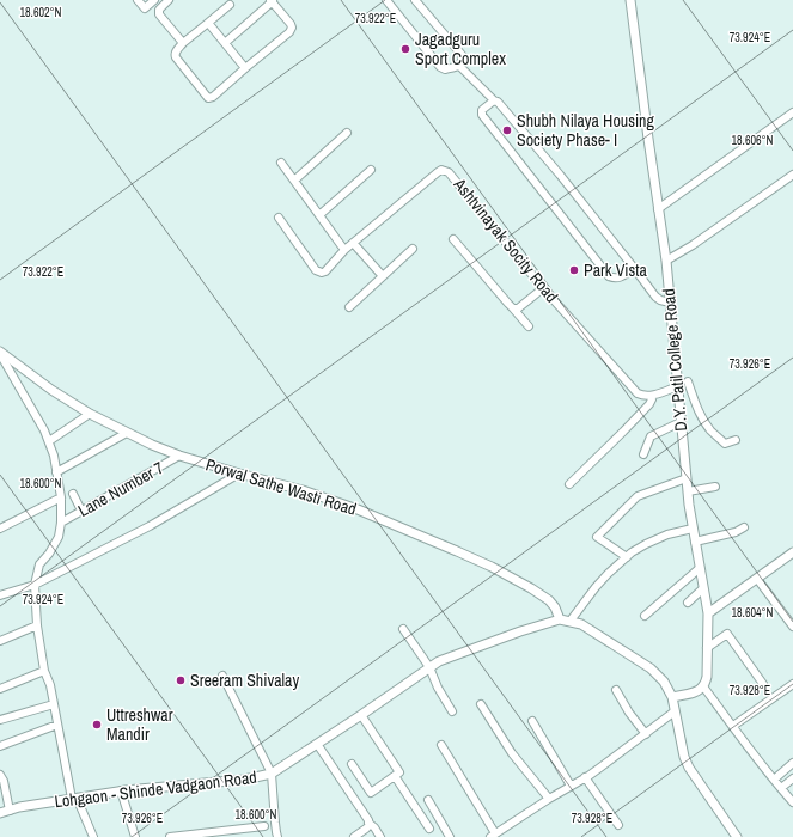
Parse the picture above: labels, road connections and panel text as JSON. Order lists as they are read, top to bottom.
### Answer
{
  "streets": {
    "street": [
      "Ashtvinayak Socity Road",
      "D.Y. Patil College Road",
      "Porwal Sathe Wasti Road",
      "Lane Number 7",
      "Lohgaon - Shinde Vadgaon Road"
    ]
  },
  "crossings": [
    ["Porwal Sathe Wasti Road", "Lane Number 7"],
    ["Porwal Sathe Wasti Road", "Lohgaon - Shinde Vadgaon Road"]
  ],
  "places": [
    "Jagadguru Sport Complex",
    "Shubh Nilaya Housing Society Phase- I",
    "Park Vista",
    "Sreeram Shivalay",
    "Uttreshwar Mandir"
  ],
  "coordinates": [
    "18.602°N",
    "73.922°E",
    "73.924°E",
    "18.606°N",
    "73.926°E",
    "18.600°N",
    "18.604°N",
    "73.928°E"
  ]
}
